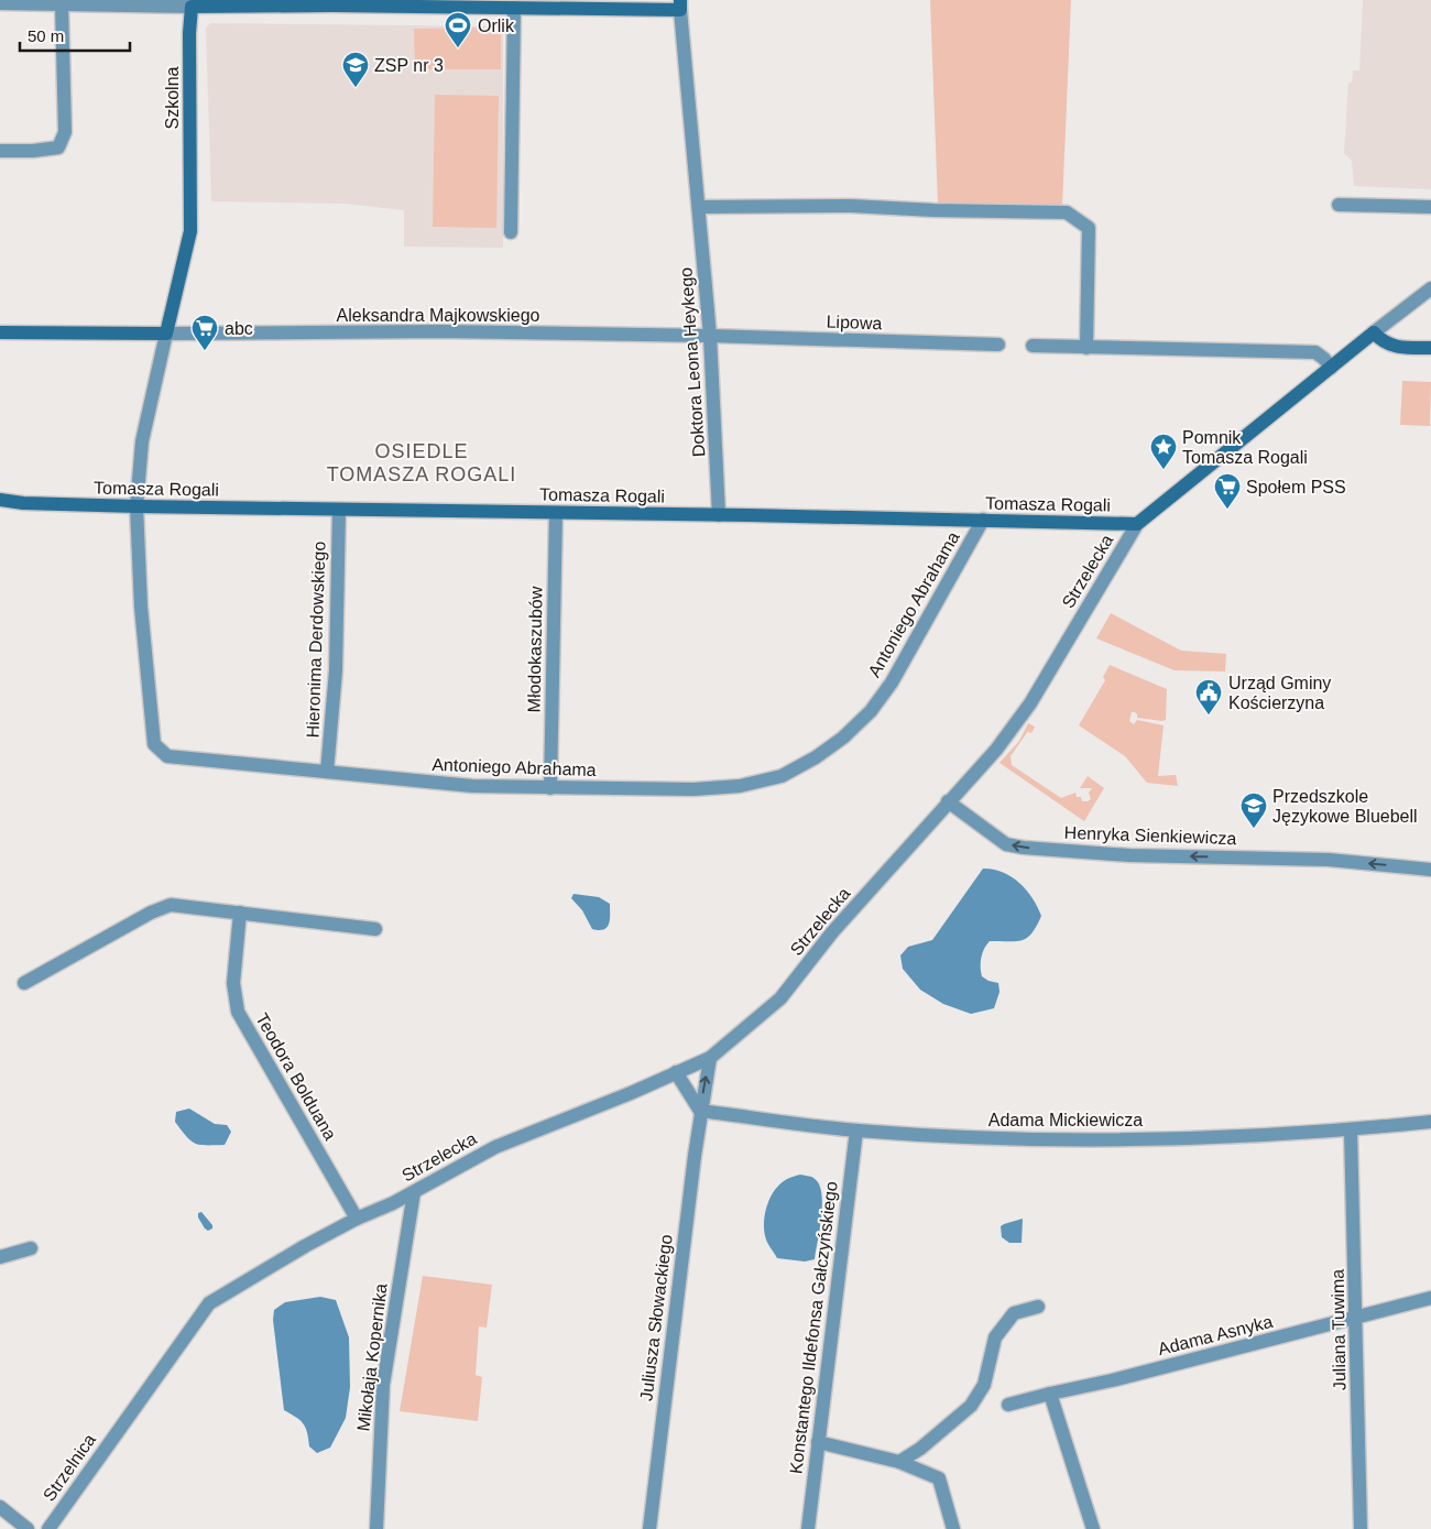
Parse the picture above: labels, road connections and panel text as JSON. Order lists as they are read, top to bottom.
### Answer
{
  "streets": {
    "street": [
      "Szkolna",
      "Aleksandra Majkowskiego",
      "Lipowa",
      "Doktora Leona Heykego",
      "Tomasza Rogali",
      "Strzelecka",
      "Antoniego Abrahama",
      "Hieronima Derdowskiego",
      "Młodokaszubów",
      "Henryka Sienkiewicza",
      "Teodora Bolduana",
      "Adama Mickiewicza",
      "Juliusza Słowackiego",
      "Konstantego Ildefonsa Gałczyńskiego",
      "Juliana Tuwima",
      "Adama Asnyka",
      "Mikołaja Kopernika",
      "Strzelnica"
    ]
  },
  "crossings": [
    ["Szkolna", "Aleksandra Majkowskiego"],
    ["Szkolna", "Tomasza Rogali"],
    ["Szkolna", "Antoniego Abrahama"],
    ["Aleksandra Majkowskiego", "Lipowa"],
    ["Aleksandra Majkowskiego", "Doktora Leona Heykego"],
    ["Lipowa", "Doktora Leona Heykego"],
    ["Doktora Leona Heykego", "Tomasza Rogali"],
    ["Tomasza Rogali", "Strzelecka"],
    ["Tomasza Rogali", "Antoniego Abrahama"],
    ["Tomasza Rogali", "Hieronima Derdowskiego"],
    ["Tomasza Rogali", "Młodokaszubów"],
    ["Strzelecka", "Henryka Sienkiewicza"],
    ["Strzelecka", "Teodora Bolduana"],
    ["Strzelecka", "Juliusza Słowackiego"],
    ["Strzelecka", "Mikołaja Kopernika"],
    ["Strzelecka", "Strzelnica"],
    ["Antoniego Abrahama", "Hieronima Derdowskiego"],
    ["Antoniego Abrahama", "Młodokaszubów"],
    ["Adama Mickiewicza", "Juliusza Słowackiego"],
    ["Adama Mickiewicza", "Konstantego Ildefonsa Gałczyńskiego"],
    ["Adama Mickiewicza", "Juliana Tuwima"],
    ["Juliana Tuwima", "Adama Asnyka"]
  ],
  "one_way": ["Henryka Sienkiewicza"],
  "districts": ["OSIEDLE TOMASZA ROGALI"],
  "places": {
    "sports": ["Orlik"],
    "school or university": ["ZSP nr 3", "Przedszkole Językowe Bluebell"],
    "supermarket": ["abc", "Społem PSS"],
    "place": ["Pomnik Tomasza Rogali"],
    "public building": ["Urząd Gminy Kościerzyna"]
  },
  "scale_bar": "50 m"
}
